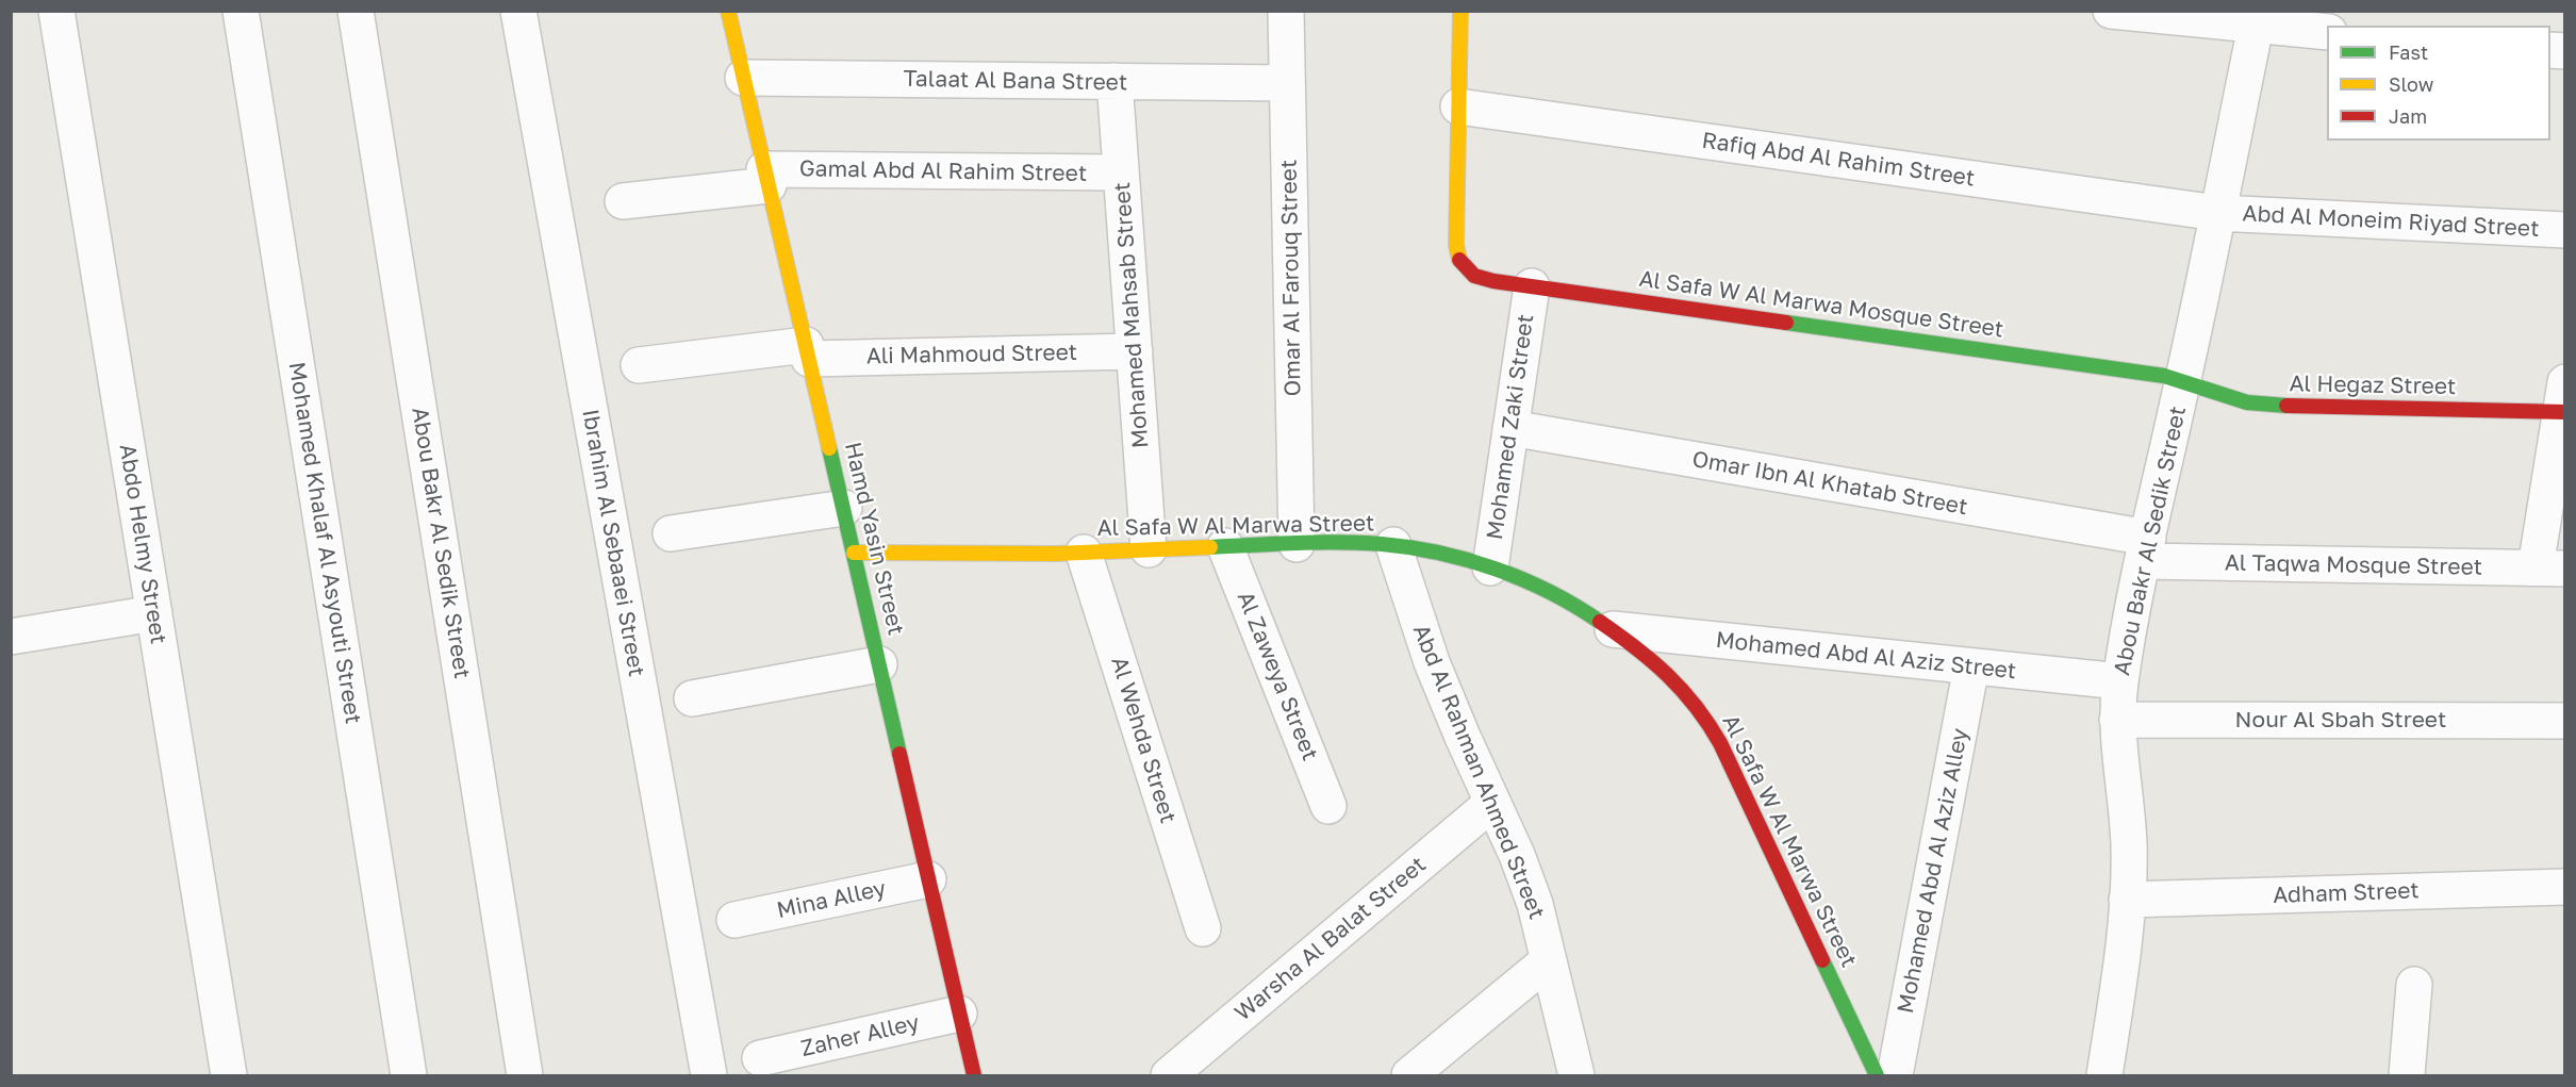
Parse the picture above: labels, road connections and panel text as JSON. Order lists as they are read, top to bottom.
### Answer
{
  "streets": {
    "street": [
      "Talaat Al Bana Street",
      "Rafiq Abd Al Rahim Street",
      "Gamal Abd Al Rahim Street",
      "Abd Al Moneim Riyad Street",
      "Omar Al Farouq Street",
      "Al Safa W Al Marwa Mosque Street",
      "Mohamed Mahsab Street",
      "Ali Mahmoud Street",
      "Al Hegaz Street",
      "Mohamed Zaki Street",
      "Omar Ibn Al Khatab Street",
      "Al Safa W Al Marwa Street",
      "Hamd Yasin Street",
      "Abou Bakr Al Sedik Street",
      "Mohamed Khalaf Al Asyouti Street",
      "Ibrahim Al Sebaaei Street",
      "Abdo Helmy Street",
      "Al Taqwa Mosque Street",
      "Mohamed Abd Al Aziz Street",
      "Al Zaweya Street",
      "Nour Al Sbah Street",
      "Al Wehda Street",
      "Abd Al Rahman Ahmed Street",
      "Mohamed Abd Al Aziz Alley",
      "Adham Street",
      "Mina Alley",
      "Warsha Al Balat Street",
      "Zaher Alley"
    ]
  },
  "crossings": [
    ["Talaat Al Bana Street", "Omar Al Farouq Street"],
    ["Talaat Al Bana Street", "Mohamed Mahsab Street"],
    ["Talaat Al Bana Street", "Hamd Yasin Street"],
    ["Rafiq Abd Al Rahim Street", "Abd Al Moneim Riyad Street"],
    ["Rafiq Abd Al Rahim Street", "Al Safa W Al Marwa Mosque Street"],
    ["Rafiq Abd Al Rahim Street", "Abou Bakr Al Sedik Street"],
    ["Gamal Abd Al Rahim Street", "Mohamed Mahsab Street"],
    ["Gamal Abd Al Rahim Street", "Hamd Yasin Street"],
    ["Abd Al Moneim Riyad Street", "Abou Bakr Al Sedik Street"],
    ["Omar Al Farouq Street", "Al Safa W Al Marwa Street"],
    ["Al Safa W Al Marwa Mosque Street", "Al Hegaz Street"],
    ["Al Safa W Al Marwa Mosque Street", "Mohamed Zaki Street"],
    ["Al Safa W Al Marwa Mosque Street", "Abou Bakr Al Sedik Street"],
    ["Mohamed Mahsab Street", "Ali Mahmoud Street"],
    ["Mohamed Mahsab Street", "Al Safa W Al Marwa Street"],
    ["Ali Mahmoud Street", "Hamd Yasin Street"],
    ["Al Hegaz Street", "Abou Bakr Al Sedik Street"],
    ["Mohamed Zaki Street", "Omar Ibn Al Khatab Street"],
    ["Mohamed Zaki Street", "Al Safa W Al Marwa Street"],
    ["Omar Ibn Al Khatab Street", "Abou Bakr Al Sedik Street"],
    ["Omar Ibn Al Khatab Street", "Al Taqwa Mosque Street"],
    ["Al Safa W Al Marwa Street", "Hamd Yasin Street"],
    ["Al Safa W Al Marwa Street", "Mohamed Abd Al Aziz Street"],
    ["Al Safa W Al Marwa Street", "Al Zaweya Street"],
    ["Al Safa W Al Marwa Street", "Al Wehda Street"],
    ["Al Safa W Al Marwa Street", "Abd Al Rahman Ahmed Street"],
    ["Al Safa W Al Marwa Street", "Mohamed Abd Al Aziz Alley"],
    ["Hamd Yasin Street", "Mina Alley"],
    ["Hamd Yasin Street", "Zaher Alley"],
    ["Abou Bakr Al Sedik Street", "Al Taqwa Mosque Street"],
    ["Abou Bakr Al Sedik Street", "Mohamed Abd Al Aziz Street"],
    ["Abou Bakr Al Sedik Street", "Nour Al Sbah Street"],
    ["Abou Bakr Al Sedik Street", "Adham Street"],
    ["Mohamed Abd Al Aziz Street", "Mohamed Abd Al Aziz Alley"],
    ["Abd Al Rahman Ahmed Street", "Warsha Al Balat Street"]
  ],
  "legend": ["Fast", "Slow", "Jam"]
}
